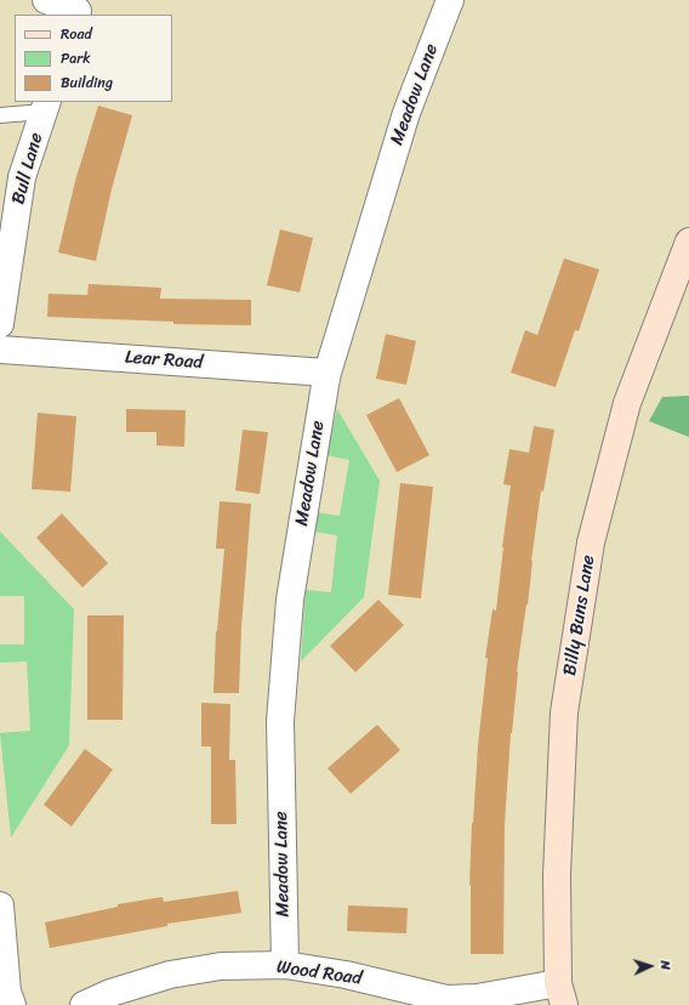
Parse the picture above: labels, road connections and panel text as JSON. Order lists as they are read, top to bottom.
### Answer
{
  "streets": {
    "street": [
      "Meadow Lane",
      "Bull Lane",
      "Lear Road",
      "Billy Buns Lane",
      "Wood Road"
    ]
  },
  "crossings": [
    ["Meadow Lane", "Lear Road"],
    ["Meadow Lane", "Wood Road"],
    ["Billy Buns Lane", "Wood Road"]
  ],
  "legend": ["Road", "Park", "Building"],
  "north": "right"
}
